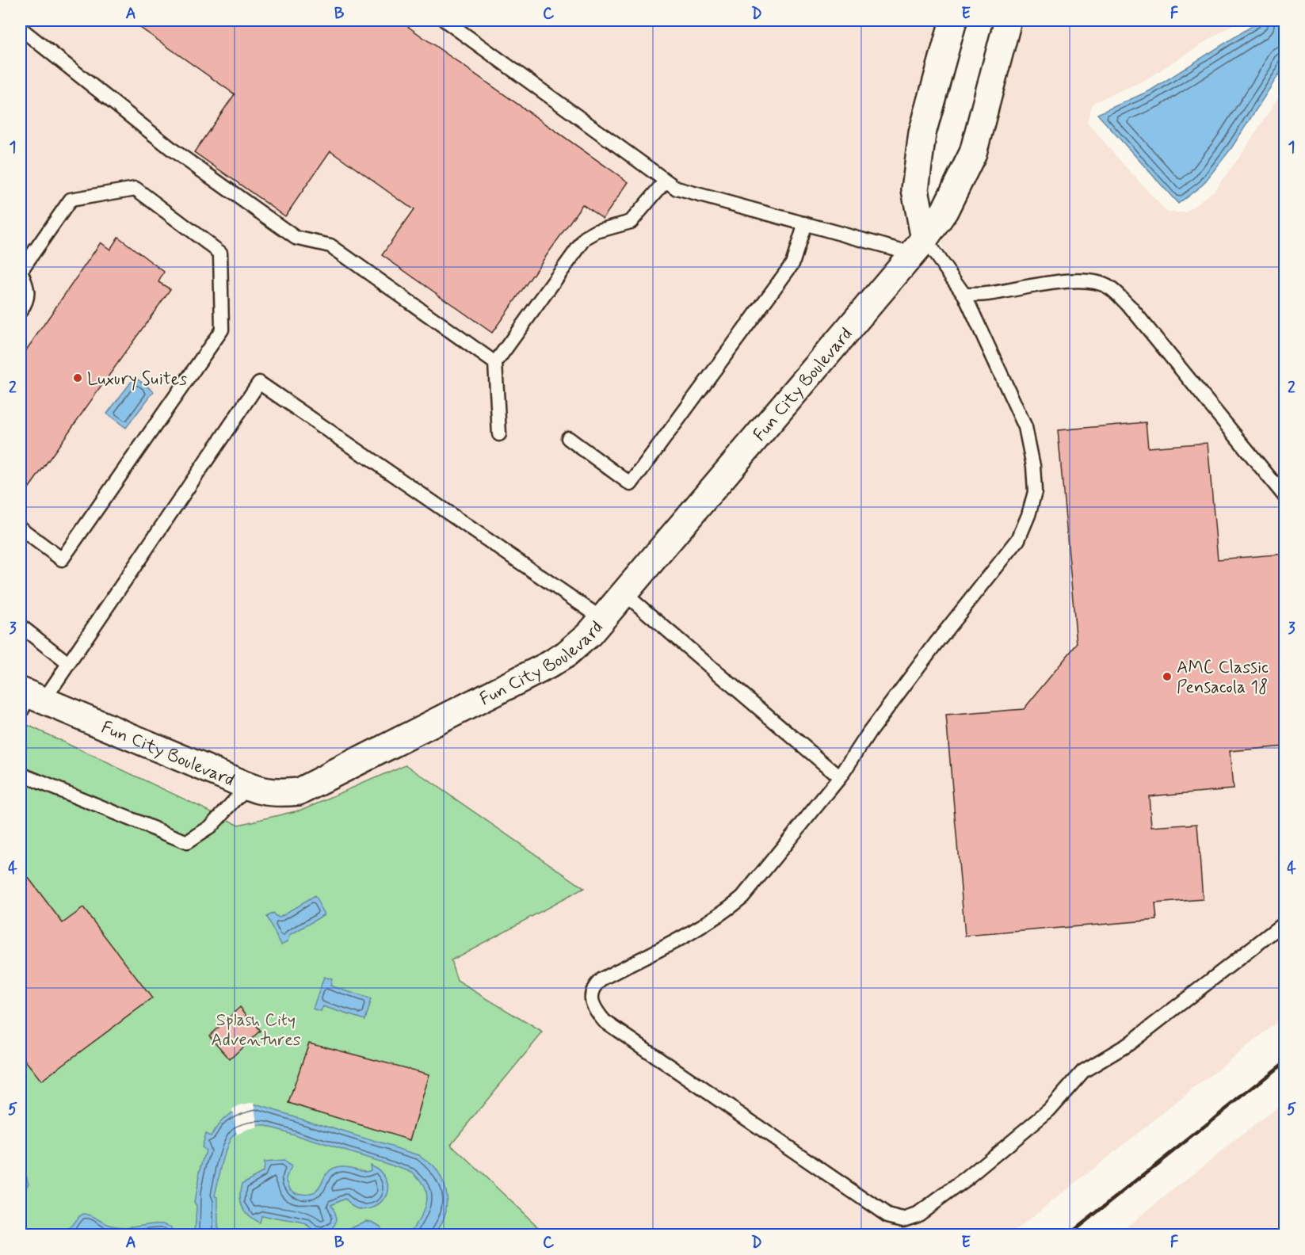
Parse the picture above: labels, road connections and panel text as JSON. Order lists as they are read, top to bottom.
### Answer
{
  "streets": {
    "street": ["Fun City Boulevard"]
  },
  "parks": ["Splash City Adventures"],
  "places": ["Luxury Suites", "AMC Classic Pensacola 18"],
  "grid": {
    "columns": [
      "A",
      "B",
      "C",
      "D",
      "E",
      "F"
    ],
    "rows": [
      "1",
      "2",
      "3",
      "4",
      "5"
    ]
  }
}
